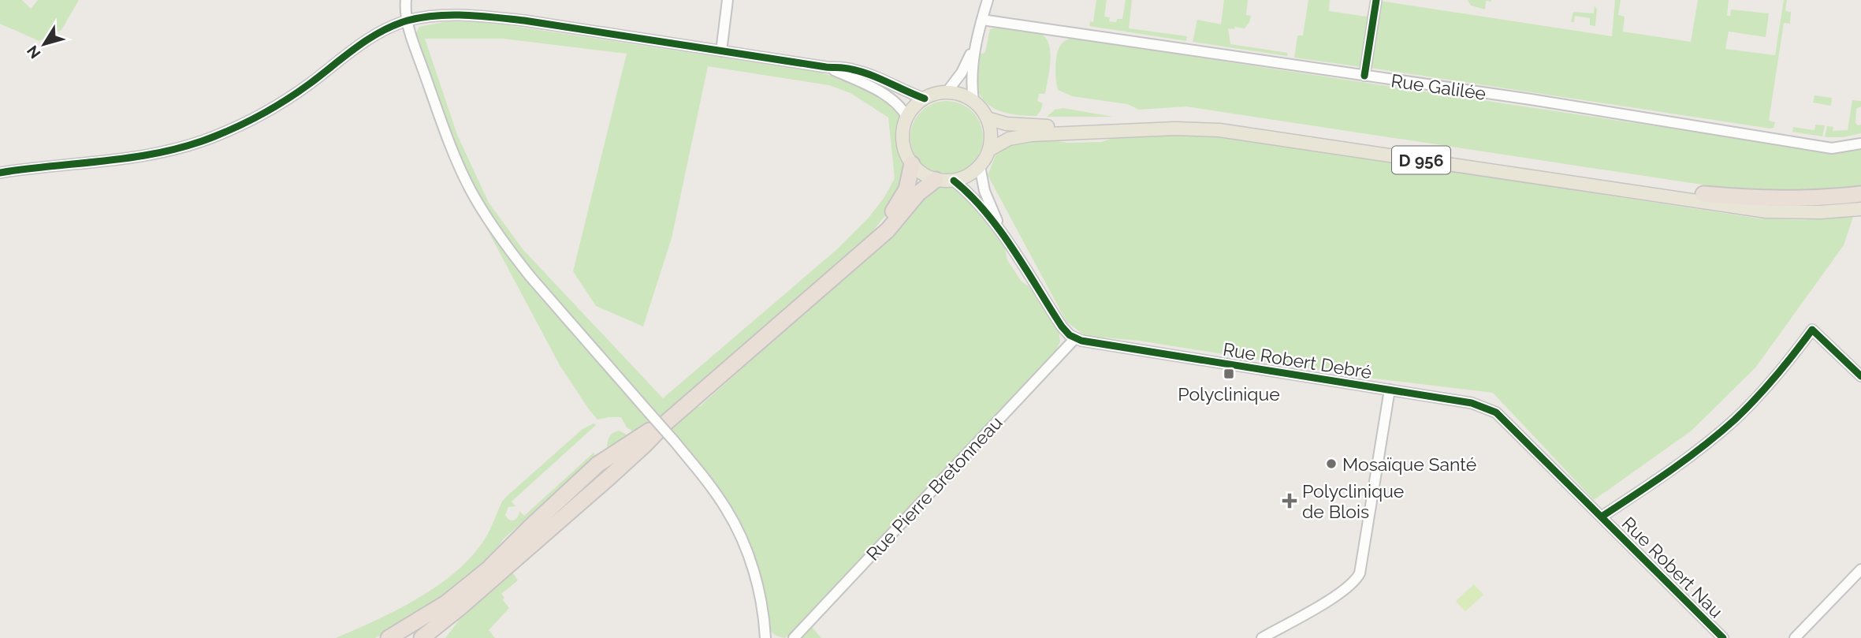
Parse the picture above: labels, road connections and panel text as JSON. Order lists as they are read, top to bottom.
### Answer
{
  "streets": {
    "highway": ["D 956"],
    "street": [
      "Rue Galilée",
      "Rue Robert Debré",
      "Rue Pierre Bretonneau",
      "Rue Robert Nau"
    ]
  },
  "crossings": [
    ["Rue Robert Debré", "Rue Pierre Bretonneau"],
    ["Rue Robert Debré", "Rue Robert Nau"]
  ],
  "places": {
    "transit": ["Polyclinique"],
    "other": ["Mosaïque Santé"],
    "health": ["Polyclinique de Blois"]
  },
  "north": "bottom left"
}
